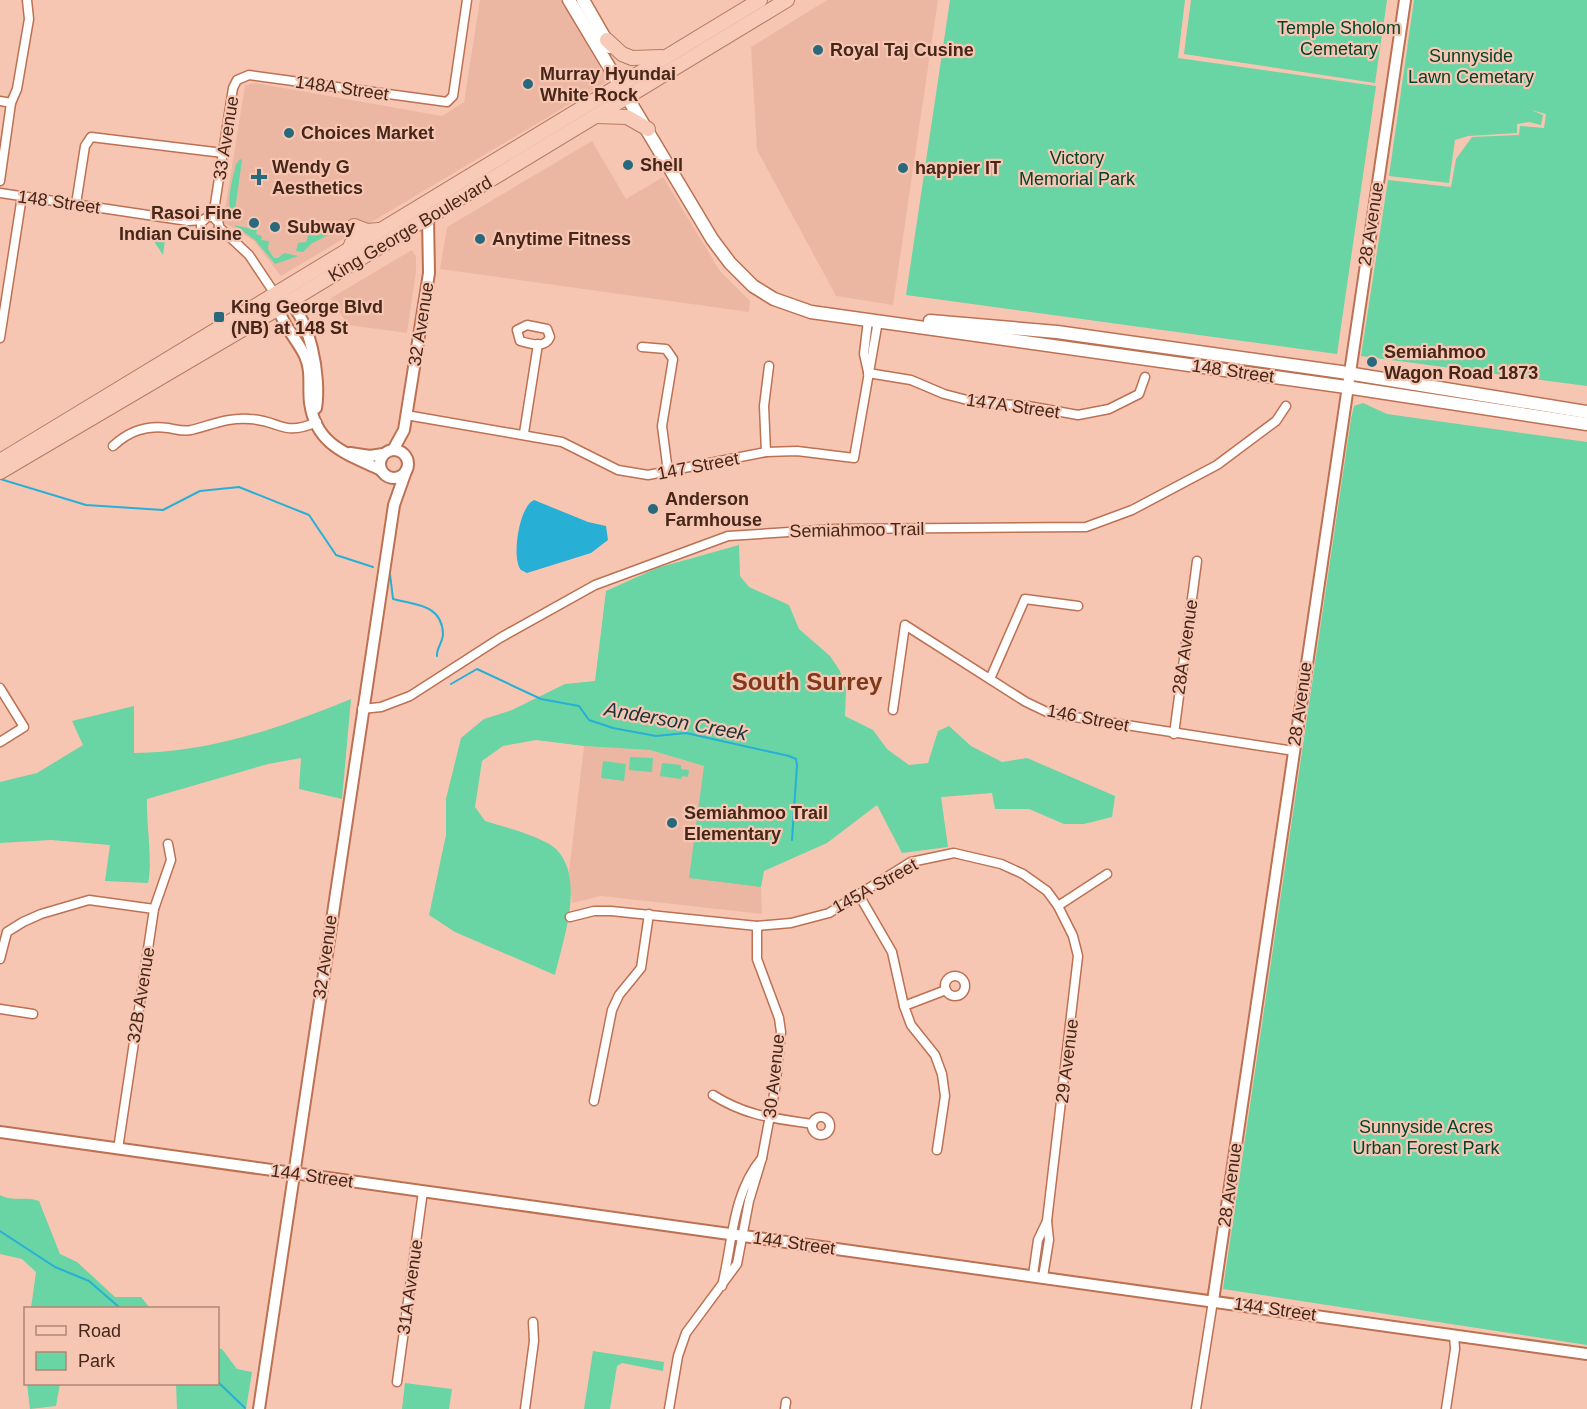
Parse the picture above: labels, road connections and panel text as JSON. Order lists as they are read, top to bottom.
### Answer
{
  "streets": {
    "main road": ["148 Street", "King George Boulevard"],
    "street": [
      "148A Street",
      "33 Avenue",
      "28 Avenue",
      "32 Avenue",
      "147A Street",
      "147 Street",
      "Semiahmoo Trail",
      "28A Avenue",
      "146 Street",
      "145A Street",
      "32B Avenue",
      "29 Avenue",
      "30 Avenue",
      "144 Street",
      "31A Avenue"
    ]
  },
  "crossings": [
    ["148A Street", "33 Avenue"],
    ["33 Avenue", "148 Street"],
    ["148 Street", "28 Avenue"],
    ["148 Street", "King George Boulevard"],
    ["28 Avenue", "146 Street"],
    ["28 Avenue", "144 Street"],
    ["King George Boulevard", "32 Avenue"],
    ["32 Avenue", "147 Street"],
    ["32 Avenue", "Semiahmoo Trail"],
    ["32 Avenue", "144 Street"],
    ["147A Street", "147 Street"],
    ["28A Avenue", "146 Street"],
    ["145A Street", "29 Avenue"],
    ["145A Street", "30 Avenue"],
    ["32B Avenue", "144 Street"],
    ["29 Avenue", "144 Street"],
    ["30 Avenue", "144 Street"],
    ["144 Street", "31A Avenue"]
  ],
  "districts": ["South Surrey"],
  "water": ["Anderson Creek"],
  "parks": [
    "Temple Sholom Cemetary",
    "Sunnyside Lawn Cemetary",
    "Victory Memorial Park",
    "Sunnyside Acres Urban Forest Park"
  ],
  "places": {
    "other": [
      "Royal Taj Cusine",
      "Murray Hyundai White Rock",
      "Choices Market",
      "Shell",
      "happier IT",
      "Rasoi Fine Indian Cuisine",
      "Subway",
      "Anytime Fitness",
      "Semiahmoo Wagon Road 1873",
      "Anderson Farmhouse",
      "Semiahmoo Trail Elementary"
    ],
    "health": ["Wendy G Aesthetics"],
    "transit": ["King George Blvd (NB) at 148 St"]
  },
  "legend": ["Road", "Park"]
}
